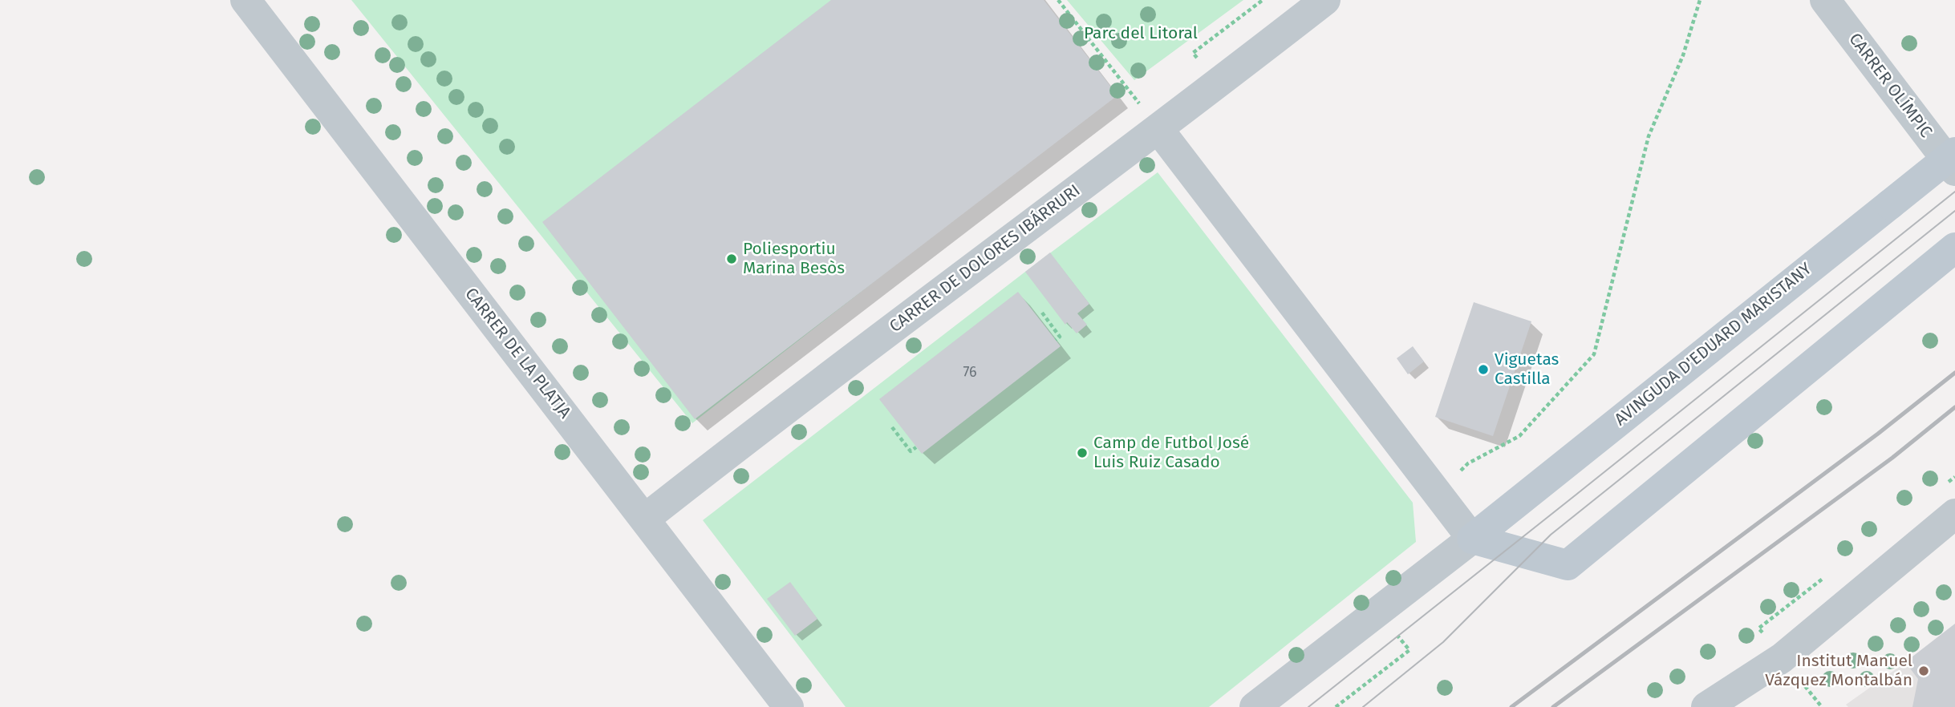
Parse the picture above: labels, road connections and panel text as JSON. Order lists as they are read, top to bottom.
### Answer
{
  "streets": {
    "main road": ["AVINGUDA D'EDUARD MARISTANY"],
    "street": ["CARRER OLÍMPIC", "CARRER DE DOLORES IBÁRRURI", "CARRER DE LA PLATJA"]
  },
  "crossings": [
    ["CARRER DE DOLORES IBÁRRURI", "CARRER DE LA PLATJA"]
  ],
  "parks": ["Parc del Litoral"],
  "places": [
    "Poliesportiu Marina Besòs",
    "Viguetas Castilla",
    "Camp de Futbol José Luis Ruiz Casado",
    "Institut Manuel Vázquez Montalbán"
  ],
  "house_numbers": ["76"]
}
